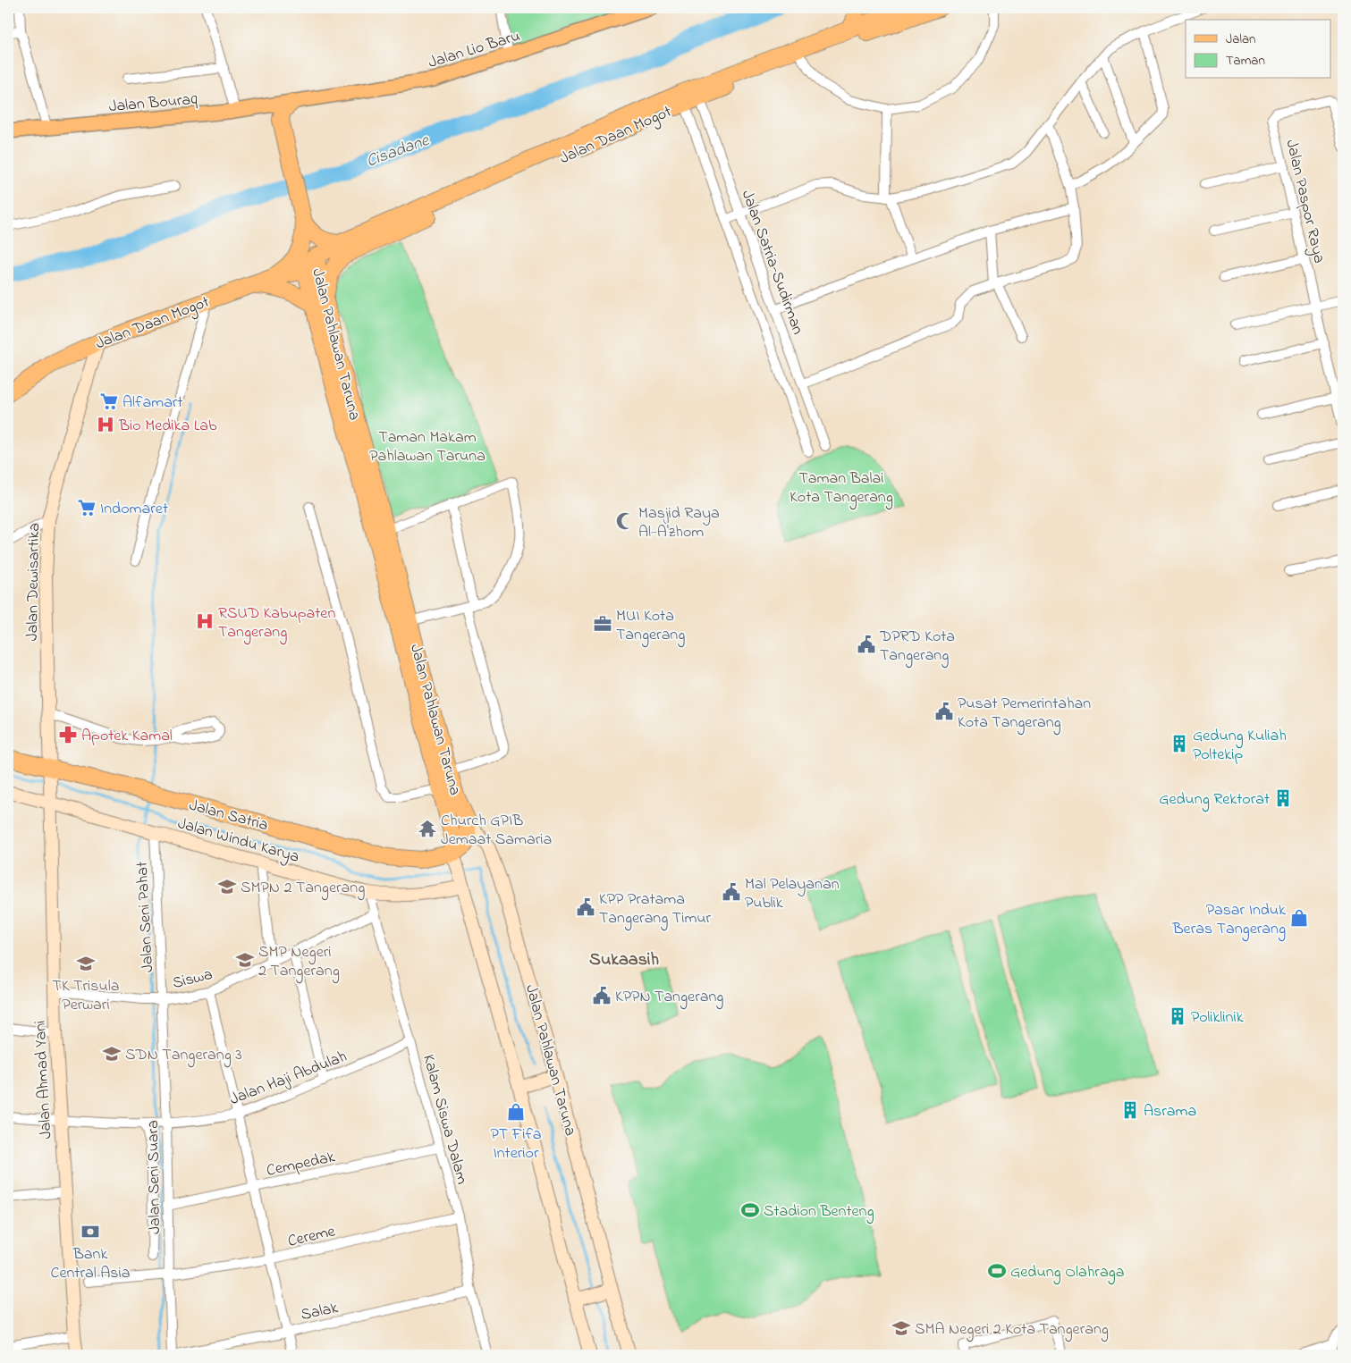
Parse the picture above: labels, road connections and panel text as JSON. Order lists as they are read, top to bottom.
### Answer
{
  "streets": {
    "highway": ["Jalan Daan Mogot", "Jalan Pahlawan Taruna", "Jalan Satria"],
    "main road": [
      "Jalan Lio Baru",
      "Jalan Bouraq",
      "Jalan Dewisartika",
      "Jalan Windu Karya",
      "Jalan Ahmad Yani"
    ],
    "street": [
      "Jalan Paspor Raya",
      "Jalan Satria-Sudirman",
      "Jalan Seni Pahat",
      "Siswa",
      "Jalan Haji Abdulah",
      "Kalam Siswa Dalam",
      "Cempedak",
      "Jalan Seni Suara",
      "Cereme",
      "Salak"
    ]
  },
  "crossings": [
    ["Jalan Lio Baru", "Jalan Bouraq"],
    ["Jalan Daan Mogot", "Jalan Satria-Sudirman"],
    ["Jalan Daan Mogot", "Jalan Pahlawan Taruna"],
    ["Jalan Daan Mogot", "Jalan Dewisartika"],
    ["Jalan Pahlawan Taruna", "Jalan Satria"],
    ["Jalan Dewisartika", "Jalan Satria"],
    ["Jalan Dewisartika", "Jalan Windu Karya"],
    ["Jalan Dewisartika", "Jalan Ahmad Yani"],
    ["Jalan Windu Karya", "Jalan Seni Pahat"],
    ["Jalan Windu Karya", "Jalan Ahmad Yani"],
    ["Jalan Windu Karya", "Kalam Siswa Dalam"],
    ["Jalan Seni Pahat", "Siswa"],
    ["Jalan Seni Pahat", "Jalan Seni Suara"],
    ["Siswa", "Jalan Ahmad Yani"],
    ["Siswa", "Kalam Siswa Dalam"],
    ["Siswa", "Jalan Seni Suara"],
    ["Jalan Haji Abdulah", "Jalan Ahmad Yani"],
    ["Jalan Haji Abdulah", "Kalam Siswa Dalam"],
    ["Jalan Haji Abdulah", "Jalan Seni Suara"],
    ["Kalam Siswa Dalam", "Cempedak"],
    ["Kalam Siswa Dalam", "Cereme"],
    ["Kalam Siswa Dalam", "Salak"],
    ["Cempedak", "Jalan Seni Suara"],
    ["Jalan Seni Suara", "Cereme"],
    ["Jalan Seni Suara", "Salak"]
  ],
  "districts": ["Sukaasih"],
  "water": ["Cisadane"],
  "parks": ["Taman Makam Pahlawan Taruna", "Taman Balai Kota Tangerang"],
  "places": {
    "supermarket": ["Alfamart", "Indomaret"],
    "hospital": ["Bio Medika Lab", "RSUD Kabupaten Tangerang"],
    "mosque": ["Masjid Raya Al-A'zhom"],
    "office": ["MUI Kota Tangerang"],
    "public building": [
      "DPRD Kota Tangerang",
      "Pusat Pemerintahan Kota Tangerang",
      "Mal Pelayanan Publik",
      "KPP Pratama Tangerang Timur",
      "KPPN Tangerang"
    ],
    "pharmacy": ["Apotek Kamal"],
    "building": [
      "Gedung Kuliah Poltekip",
      "Gedung Rektorat",
      "Poliklinik",
      "Asrama"
    ],
    "temple": ["Church GPIB Jemaat Samaria"],
    "school or university": [
      "SMPN 2 Tangerang",
      "SMP Negeri 2 Tangerang",
      "TK Trisula Perwari",
      "SDN Tangerang 3",
      "SMA Negeri 2 Kota Tangerang"
    ],
    "shop": ["Pasar Induk Beras Tangerang", "PT Fifa Interior"],
    "sports": ["Stadion Benteng", "Gedung Olahraga"],
    "bank": ["Bank Central Asia"]
  },
  "legend": ["Jalan", "Taman"]
}
